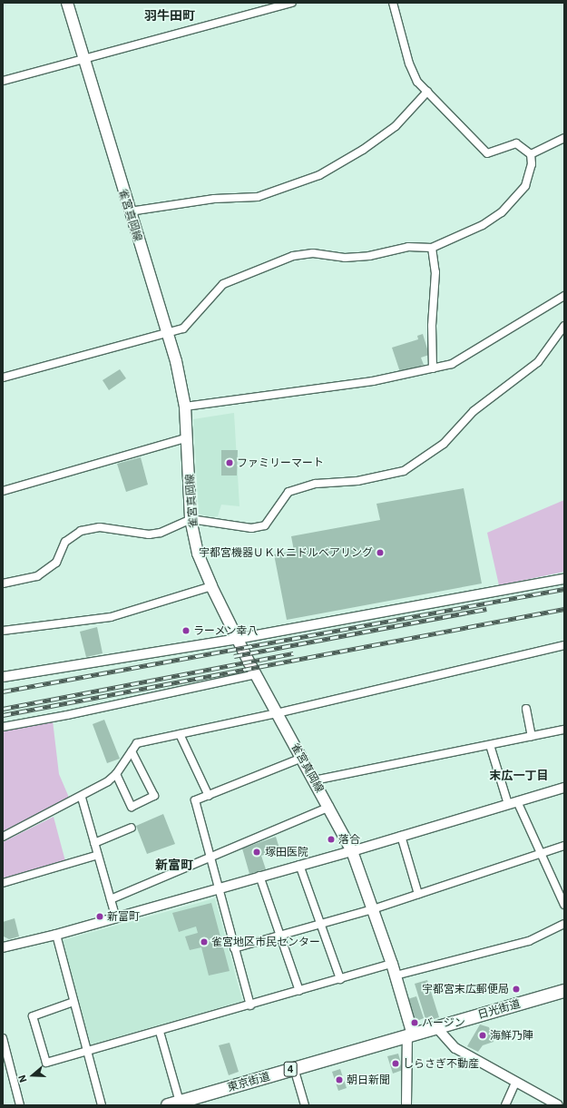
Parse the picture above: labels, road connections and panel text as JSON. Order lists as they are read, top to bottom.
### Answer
{
  "streets": {
    "highway": ["日光街道", "4", "東京街道"],
    "main road": ["雀宮真岡線"]
  },
  "crossings": [
    ["雀宮真岡線", "日光街道"],
    ["雀宮真岡線", "東京街道"],
    ["日光街道", "東京街道"]
  ],
  "districts": ["羽牛田町", "末広一丁目", "新富町"],
  "places": [
    "ファミリーマート",
    "宇都宮機器ＵＫＫニドルベアリング",
    "ラーメン幸八",
    "落合",
    "塚田医院",
    "新富町",
    "雀宮地区市民センター",
    "宇都宮末広郵便局",
    "バージン",
    "海鮮乃陣",
    "しらさぎ不動産",
    "朝日新聞"
  ],
  "north": "left"
}
